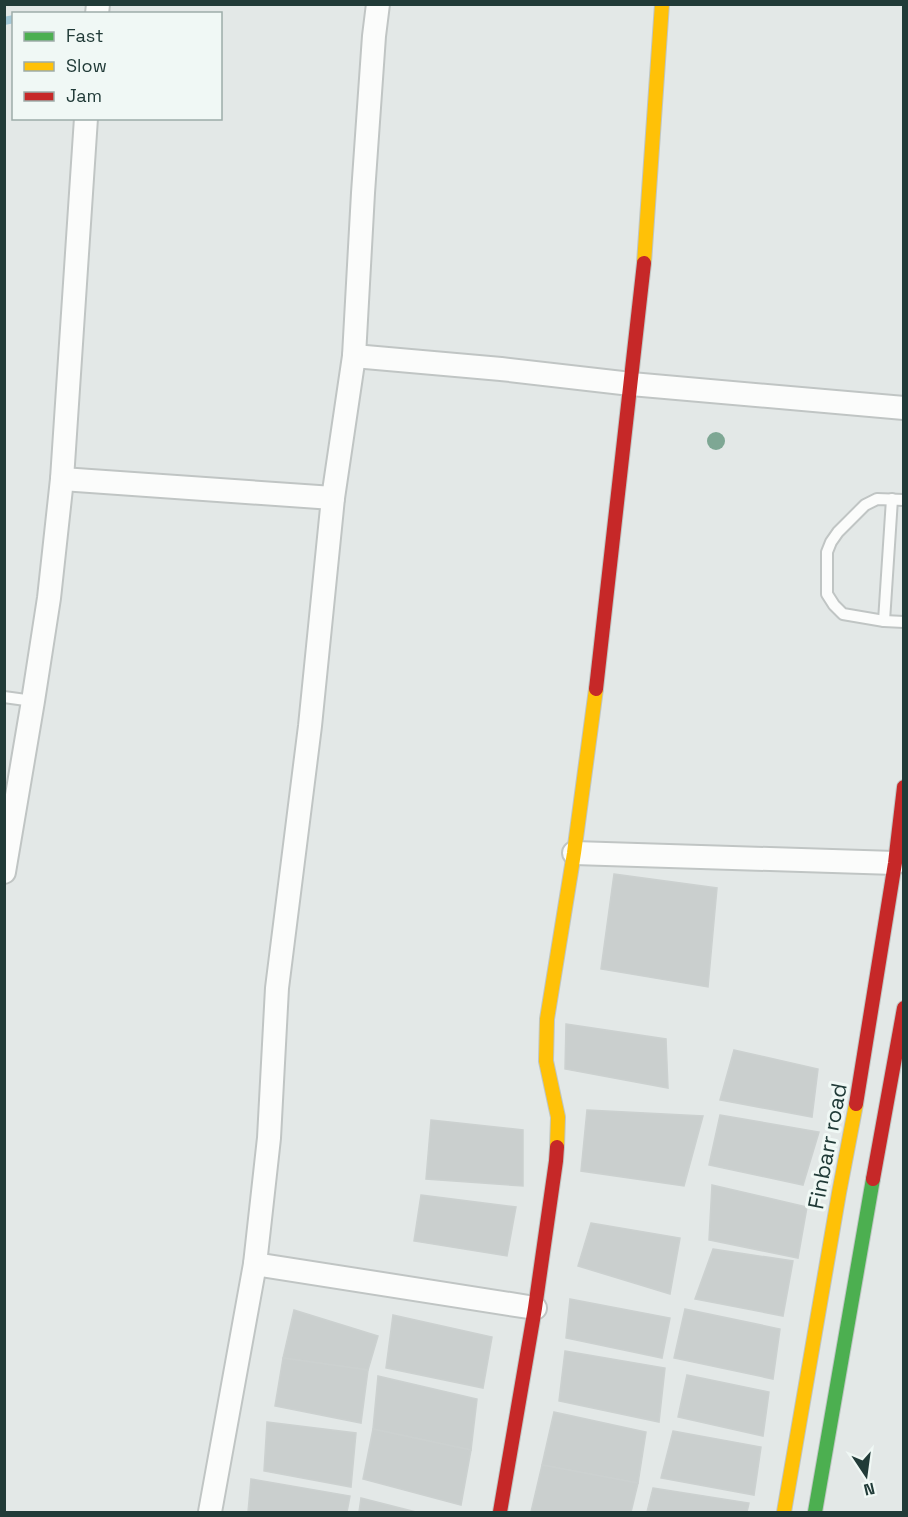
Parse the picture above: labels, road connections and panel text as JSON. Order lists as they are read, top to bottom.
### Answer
{
  "streets": {
    "street": ["Finbarr road"]
  },
  "legend": ["Fast", "Slow", "Jam"],
  "north": "bottom"
}
